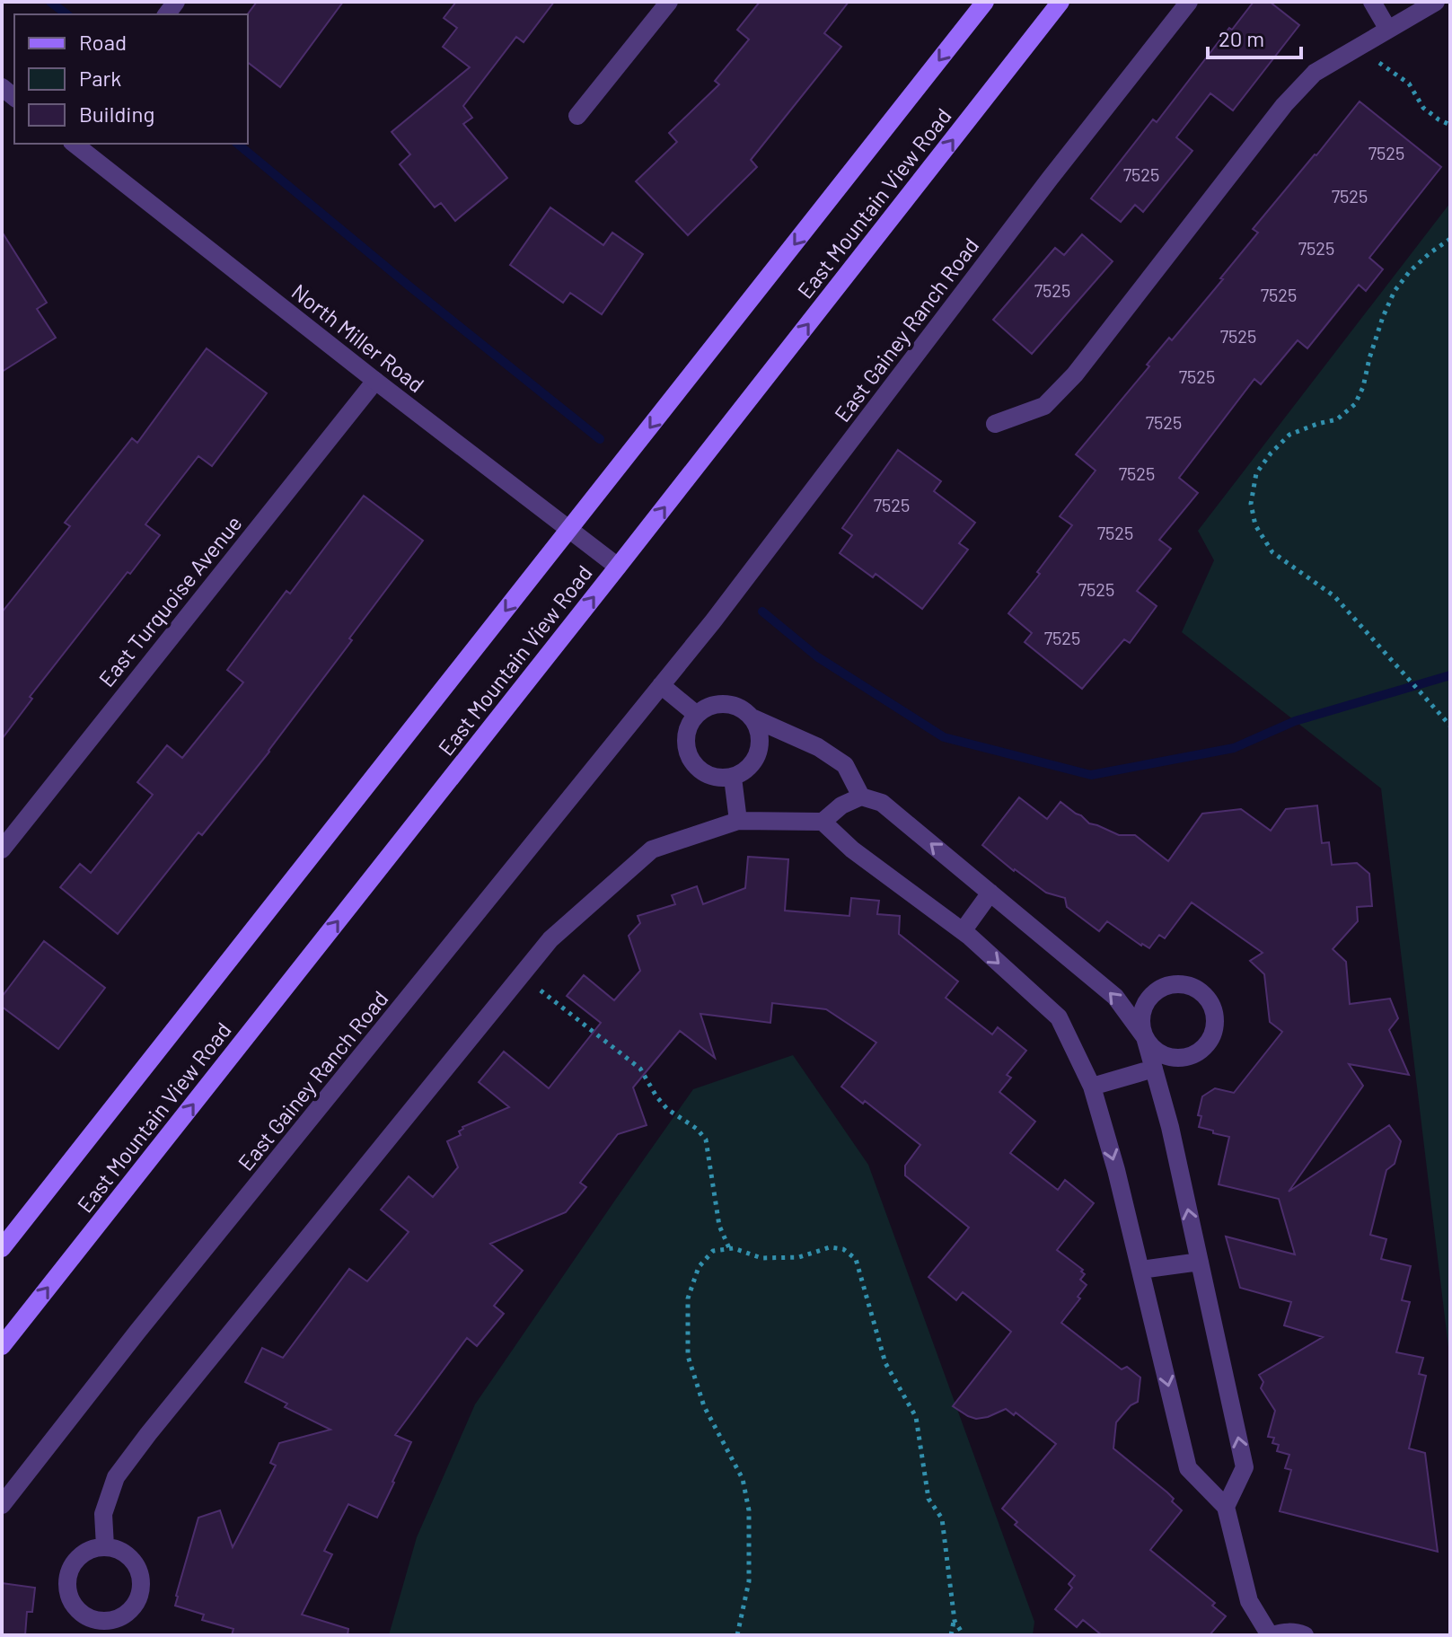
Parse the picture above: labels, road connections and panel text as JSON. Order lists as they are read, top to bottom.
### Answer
{
  "streets": {
    "main road": ["East Mountain View Road"],
    "street": ["East Gainey Ranch Road", "North Miller Road", "East Turquoise Avenue"]
  },
  "crossings": [
    ["East Mountain View Road", "North Miller Road"],
    ["North Miller Road", "East Turquoise Avenue"]
  ],
  "house_numbers": [
    "7525",
    "7525",
    "7525",
    "7525",
    "7525",
    "7525",
    "7525",
    "7525",
    "7525",
    "7525",
    "7525",
    "7525",
    "7525",
    "7525"
  ],
  "legend": ["Road", "Park", "Building"],
  "scale_bar": "20 m"
}
